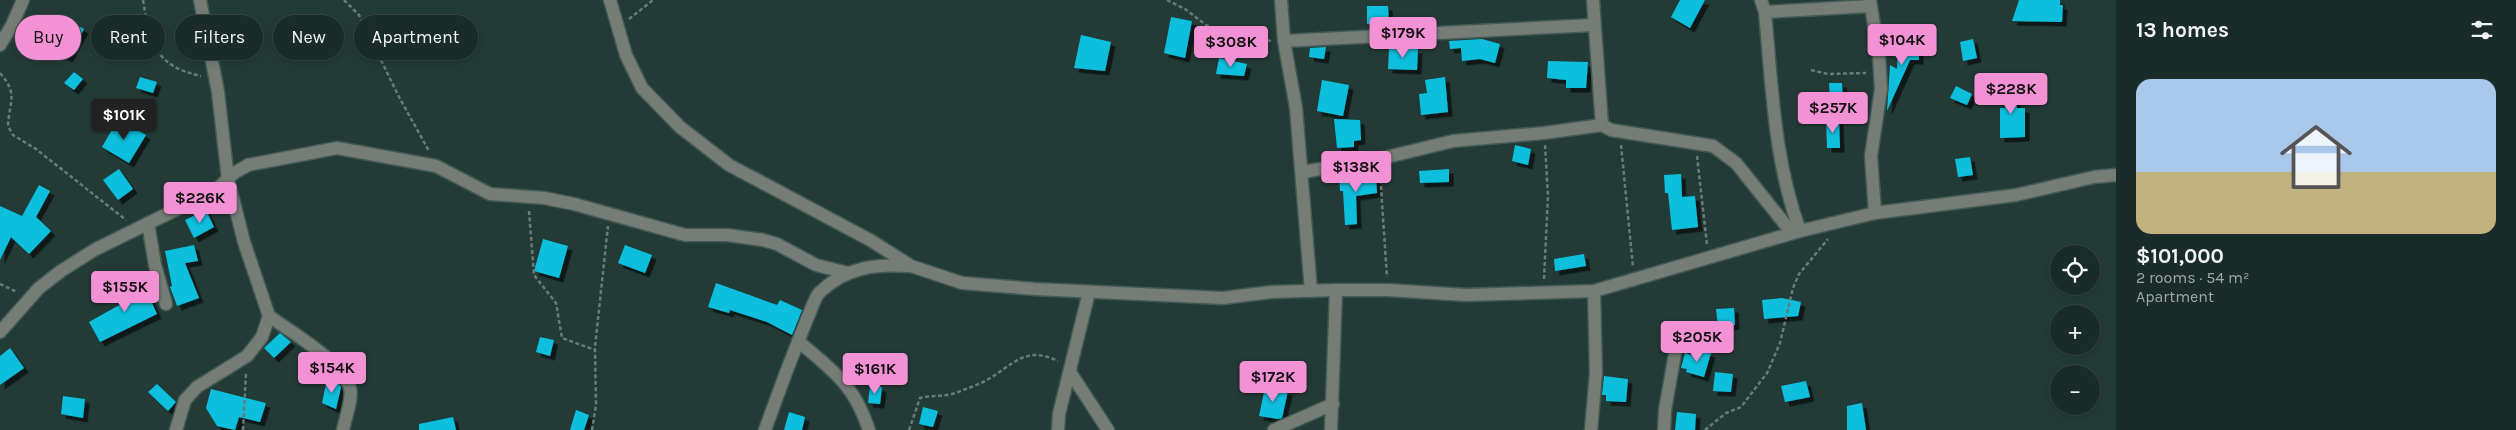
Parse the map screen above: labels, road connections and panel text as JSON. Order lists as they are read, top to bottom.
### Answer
{
  "page": {
    "heading": "13 homes",
    "chip": [
      "Buy",
      "Rent",
      "Filters",
      "New",
      "Apartment"
    ],
    "price": [
      "$179K",
      "$104K",
      "$308K",
      "$228K",
      "$257K",
      "$101K",
      "$138K",
      "$226K",
      "$155K",
      "$205K",
      "$154K",
      "$161K",
      "$172K"
    ],
    "list": [
      {
        "name": "$101,000",
        "note": "2 rooms · 54 m² · Apartment"
      }
    ],
    "map_buttons": ["+", "−"]
  }
}
